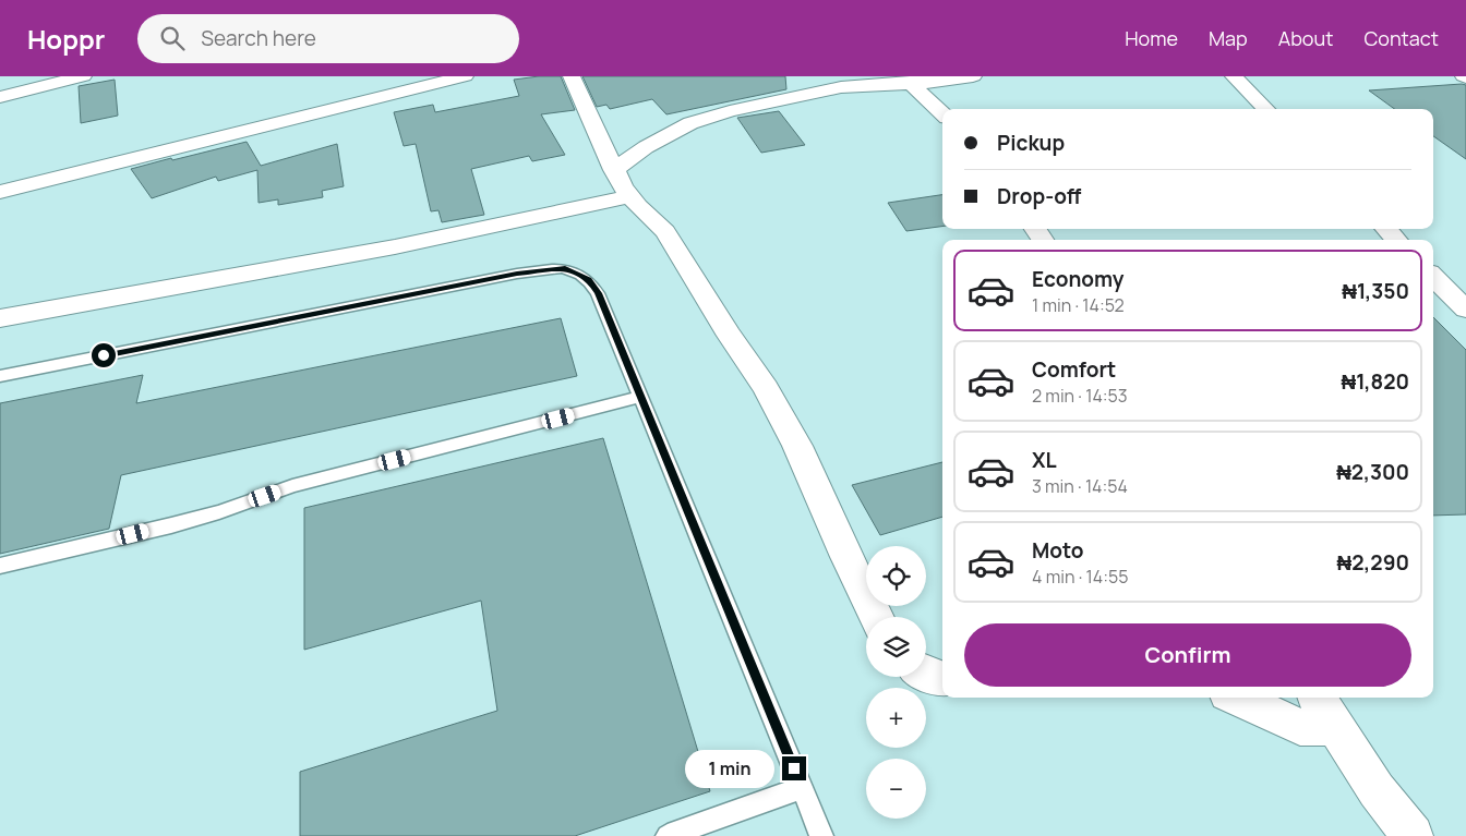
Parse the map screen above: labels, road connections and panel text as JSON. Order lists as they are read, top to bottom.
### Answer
{
  "page": {
    "header": "Hoppr",
    "search": "Search here",
    "nav": [
      "Home",
      "Map",
      "About",
      "Contact"
    ],
    "banner": ["Pickup", "Drop-off"],
    "list": [
      {
        "name": "Economy",
        "note": "1 min · 14:52",
        "value": "₦1,350"
      },
      {
        "name": "Comfort",
        "note": "2 min · 14:53",
        "value": "₦1,820"
      },
      {
        "name": "XL",
        "note": "3 min · 14:54",
        "value": "₦2,300"
      },
      {
        "name": "Moto",
        "note": "4 min · 14:55",
        "value": "₦2,290"
      }
    ],
    "map_buttons": ["+", "−"],
    "buttons": "Confirm",
    "bubble": "1 min"
  }
}
